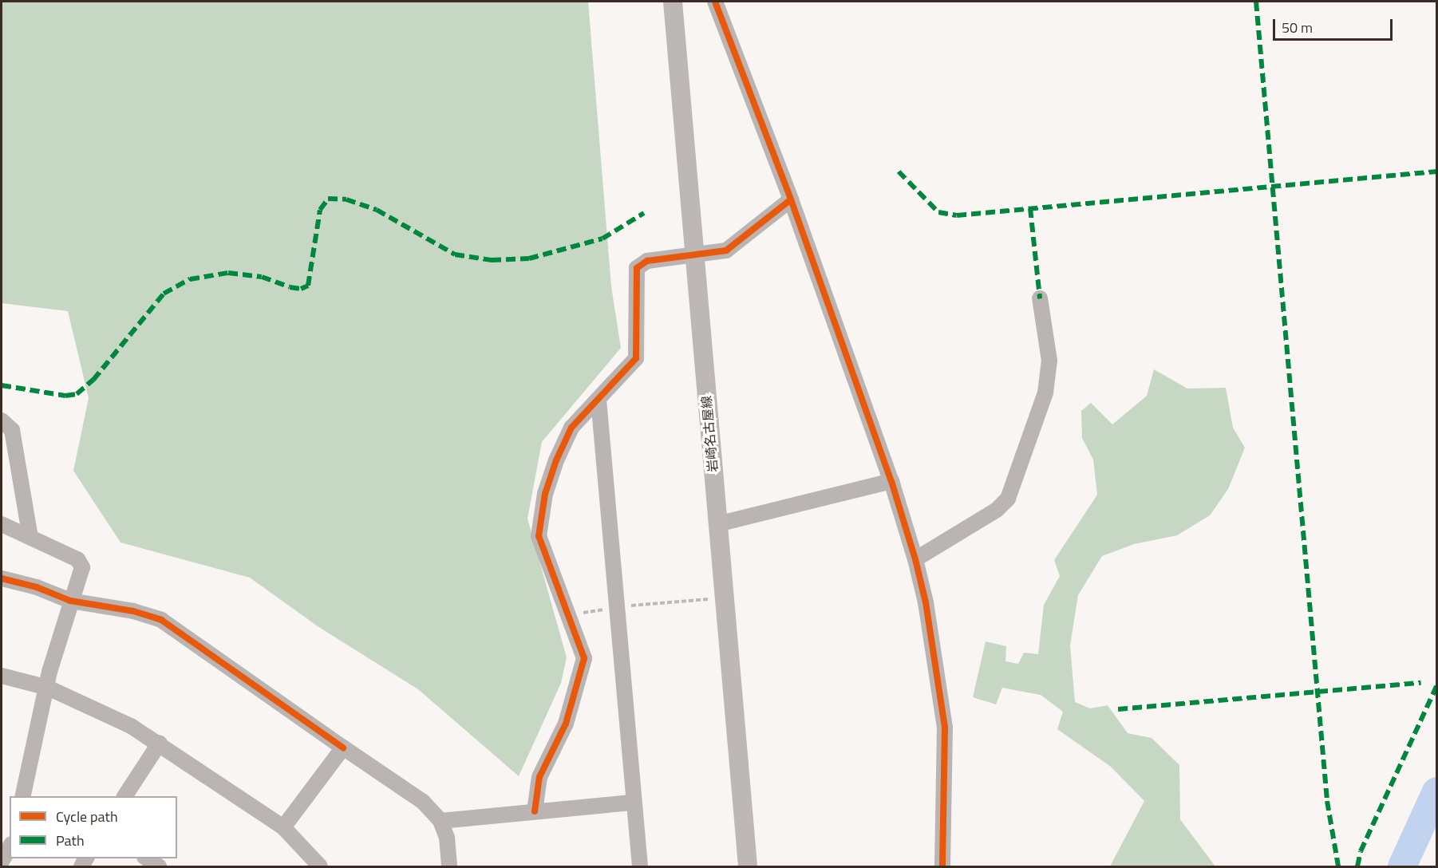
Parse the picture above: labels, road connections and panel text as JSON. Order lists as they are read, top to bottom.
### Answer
{
  "streets": {
    "main road": ["岩崎名古屋線"]
  },
  "legend": ["Cycle path", "Path"],
  "scale_bar": "50 m"
}
